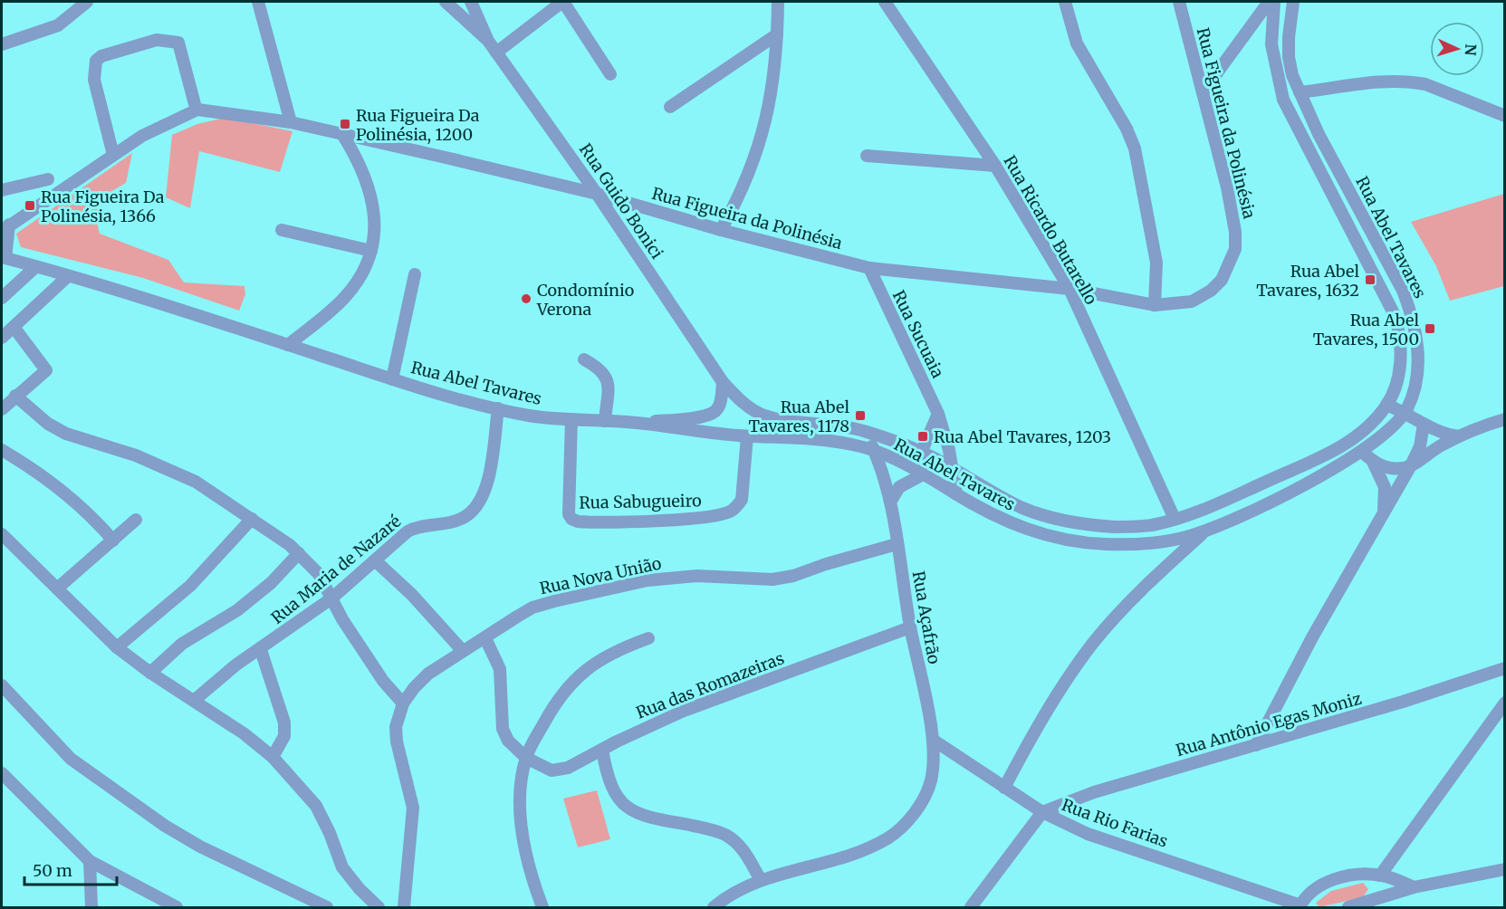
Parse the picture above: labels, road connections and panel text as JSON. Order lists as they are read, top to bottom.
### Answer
{
  "streets": {
    "street": [
      "Rua Figueira da Polinésia",
      "Rua Guido Bonici",
      "Rua Ricardo Butarello",
      "Rua Abel Tavares",
      "Rua Sucuaia",
      "Rua Sabugueiro",
      "Rua Maria de Nazaré",
      "Rua Nova União",
      "Rua Açafrão",
      "Rua das Romazeiras",
      "Rua Antônio Egas Moniz",
      "Rua Rio Farias"
    ]
  },
  "crossings": [
    ["Rua Figueira da Polinésia", "Rua Guido Bonici"],
    ["Rua Figueira da Polinésia", "Rua Ricardo Butarello"],
    ["Rua Figueira da Polinésia", "Rua Sucuaia"],
    ["Rua Guido Bonici", "Rua Abel Tavares"],
    ["Rua Ricardo Butarello", "Rua Abel Tavares"],
    ["Rua Abel Tavares", "Rua Sucuaia"],
    ["Rua Abel Tavares", "Rua Sabugueiro"],
    ["Rua Abel Tavares", "Rua Maria de Nazaré"],
    ["Rua Abel Tavares", "Rua Açafrão"],
    ["Rua Nova União", "Rua Açafrão"],
    ["Rua Açafrão", "Rua das Romazeiras"],
    ["Rua Açafrão", "Rua Rio Farias"],
    ["Rua Antônio Egas Moniz", "Rua Rio Farias"]
  ],
  "places": {
    "transit": [
      "Rua Figueira Da Polinésia, 1200",
      "Rua Figueira Da Polinésia, 1366",
      "Rua Abel Tavares, 1632",
      "Rua Abel Tavares, 1500",
      "Rua Abel Tavares, 1178",
      "Rua Abel Tavares, 1203"
    ],
    "other": ["Condomínio Verona"]
  },
  "scale_bar": "50 m",
  "north": "right"
}
